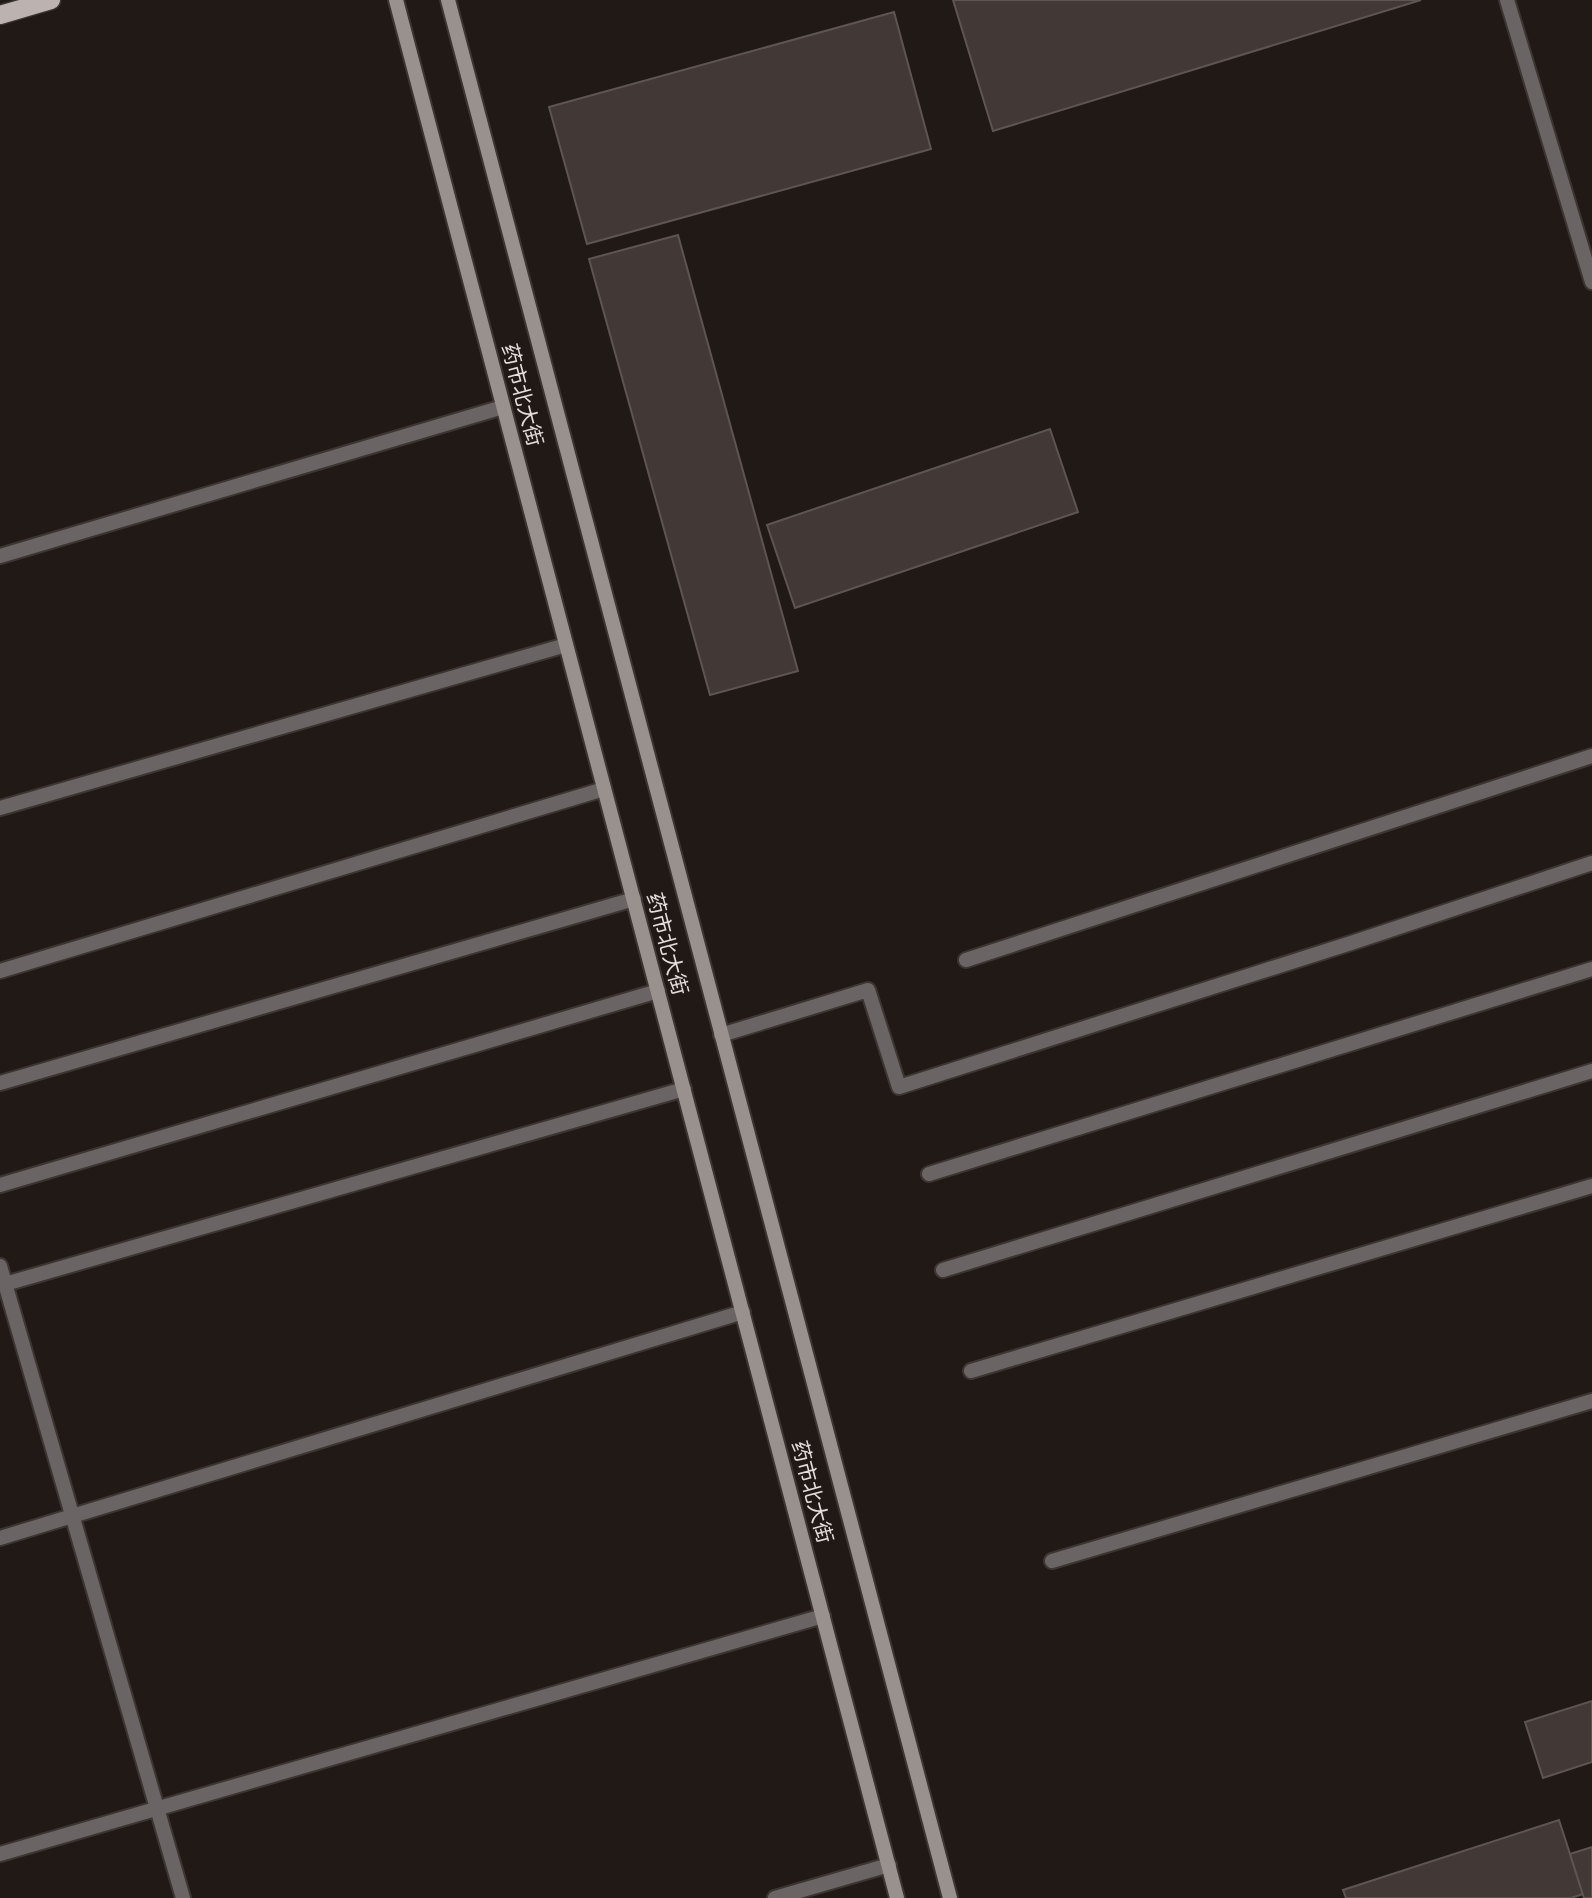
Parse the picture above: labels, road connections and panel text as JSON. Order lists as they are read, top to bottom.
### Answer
{
  "streets": {
    "main road": ["药市北大街"]
  }
}
